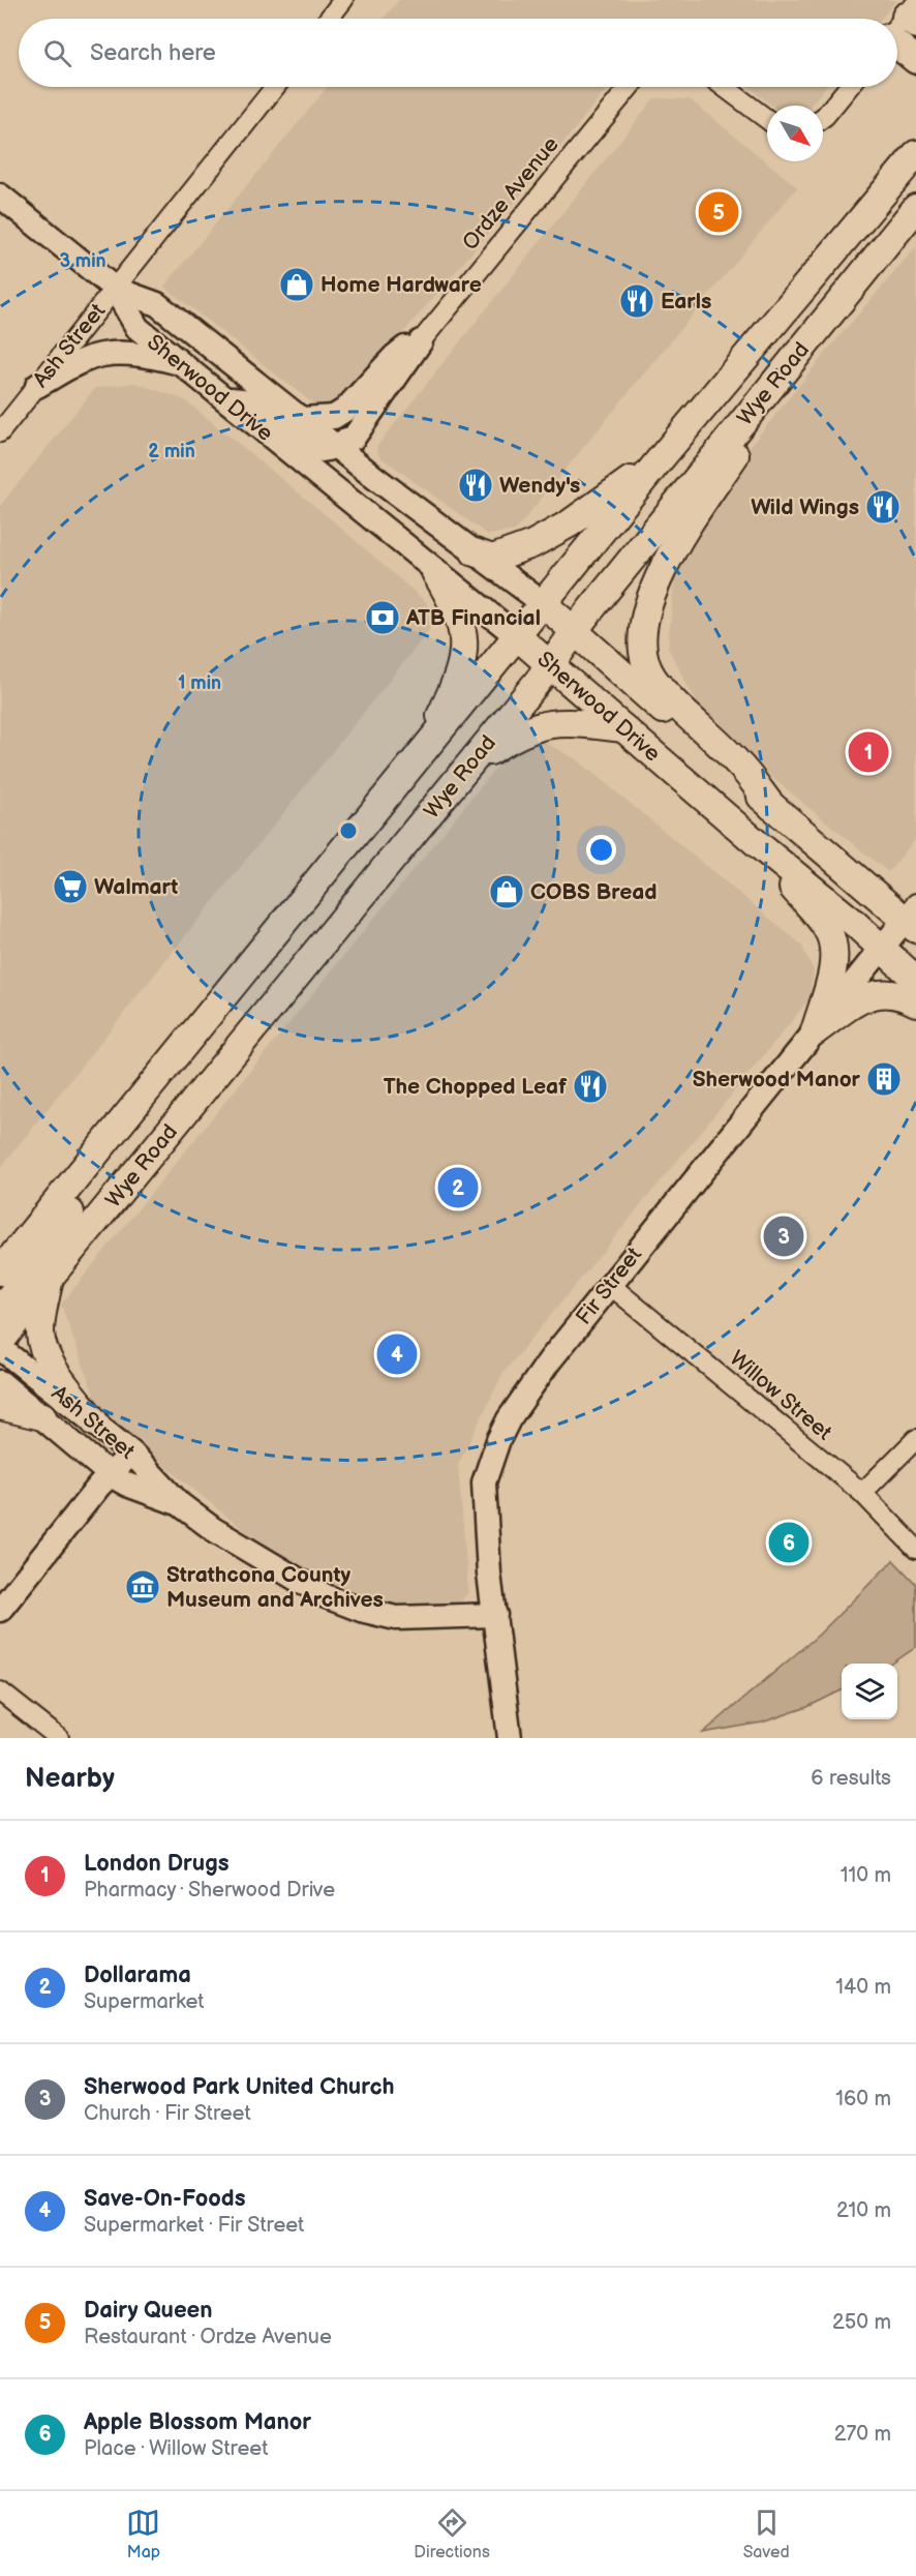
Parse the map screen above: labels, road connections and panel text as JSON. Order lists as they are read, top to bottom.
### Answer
{
  "streets": {
    "main road": ["Wye Road", "Sherwood Drive"],
    "street": [
      "Ordze Avenue",
      "Ash Street",
      "Fir Street",
      "Willow Street"
    ]
  },
  "crossings": [
    ["Ash Street", "Wye Road"],
    ["Ash Street", "Sherwood Drive"],
    ["Ash Street", "Fir Street"],
    ["Wye Road", "Sherwood Drive"],
    ["Sherwood Drive", "Fir Street"],
    ["Fir Street", "Willow Street"]
  ],
  "places": {
    "shop": ["Home Hardware", "COBS Bread"],
    "restaurant": [
      "Earls",
      "Wendy's",
      "Wild Wings",
      "The Chopped Leaf"
    ],
    "bank": ["ATB Financial"],
    "supermarket": ["Walmart"],
    "building": ["Sherwood Manor"],
    "museum": ["Strathcona County Museum and Archives"]
  },
  "north": "bottom right",
  "page": {
    "search": "Search here",
    "pins": [
      "5",
      "1",
      "2",
      "3",
      "4",
      "6"
    ],
    "heading": ["Nearby", "6 results"],
    "list": [
      {
        "mark": "1",
        "name": "London Drugs",
        "note": "Pharmacy · Sherwood Drive",
        "value": "110 m"
      },
      {
        "mark": "2",
        "name": "Dollarama",
        "note": "Supermarket",
        "value": "140 m"
      },
      {
        "mark": "3",
        "name": "Sherwood Park United Church",
        "note": "Church · Fir Street",
        "value": "160 m"
      },
      {
        "mark": "4",
        "name": "Save-On-Foods",
        "note": "Supermarket · Fir Street",
        "value": "210 m"
      },
      {
        "mark": "5",
        "name": "Dairy Queen",
        "note": "Restaurant · Ordze Avenue",
        "value": "250 m"
      },
      {
        "mark": "6",
        "name": "Apple Blossom Manor",
        "note": "Place · Willow Street",
        "value": "270 m"
      }
    ],
    "nav": ["Map", "Directions", "Saved"]
  },
  "rings": ["3 min", "2 min", "1 min"]
}
